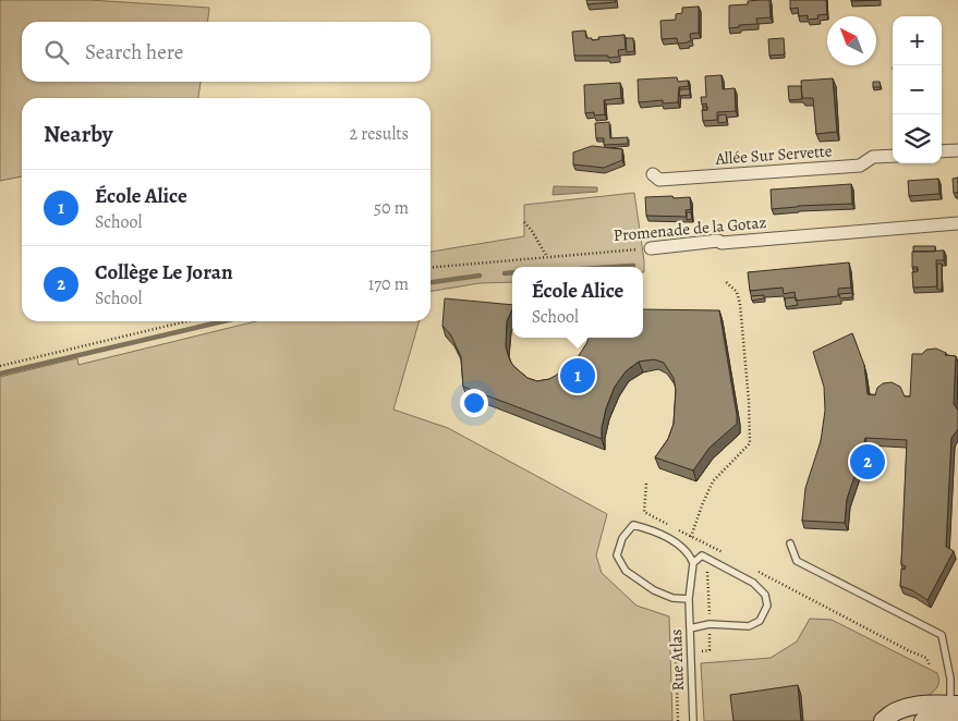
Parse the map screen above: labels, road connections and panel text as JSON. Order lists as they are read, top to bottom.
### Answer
{
  "streets": {
    "street": ["Allée Sur Servette", "Promenade de la Gotaz"],
    "lane": ["Rue Atlas"]
  },
  "north": "top left",
  "page": {
    "map_buttons": ["+", "−"],
    "search": "Search here",
    "heading": ["Nearby", "2 results"],
    "list": [
      {
        "mark": "1",
        "name": "École Alice",
        "note": "School",
        "value": "50 m"
      },
      {
        "mark": "2",
        "name": "Collège Le Joran",
        "note": "School",
        "value": "170 m"
      }
    ],
    "popup": ["École Alice", "School"],
    "pins": ["1", "2"]
  }
}
